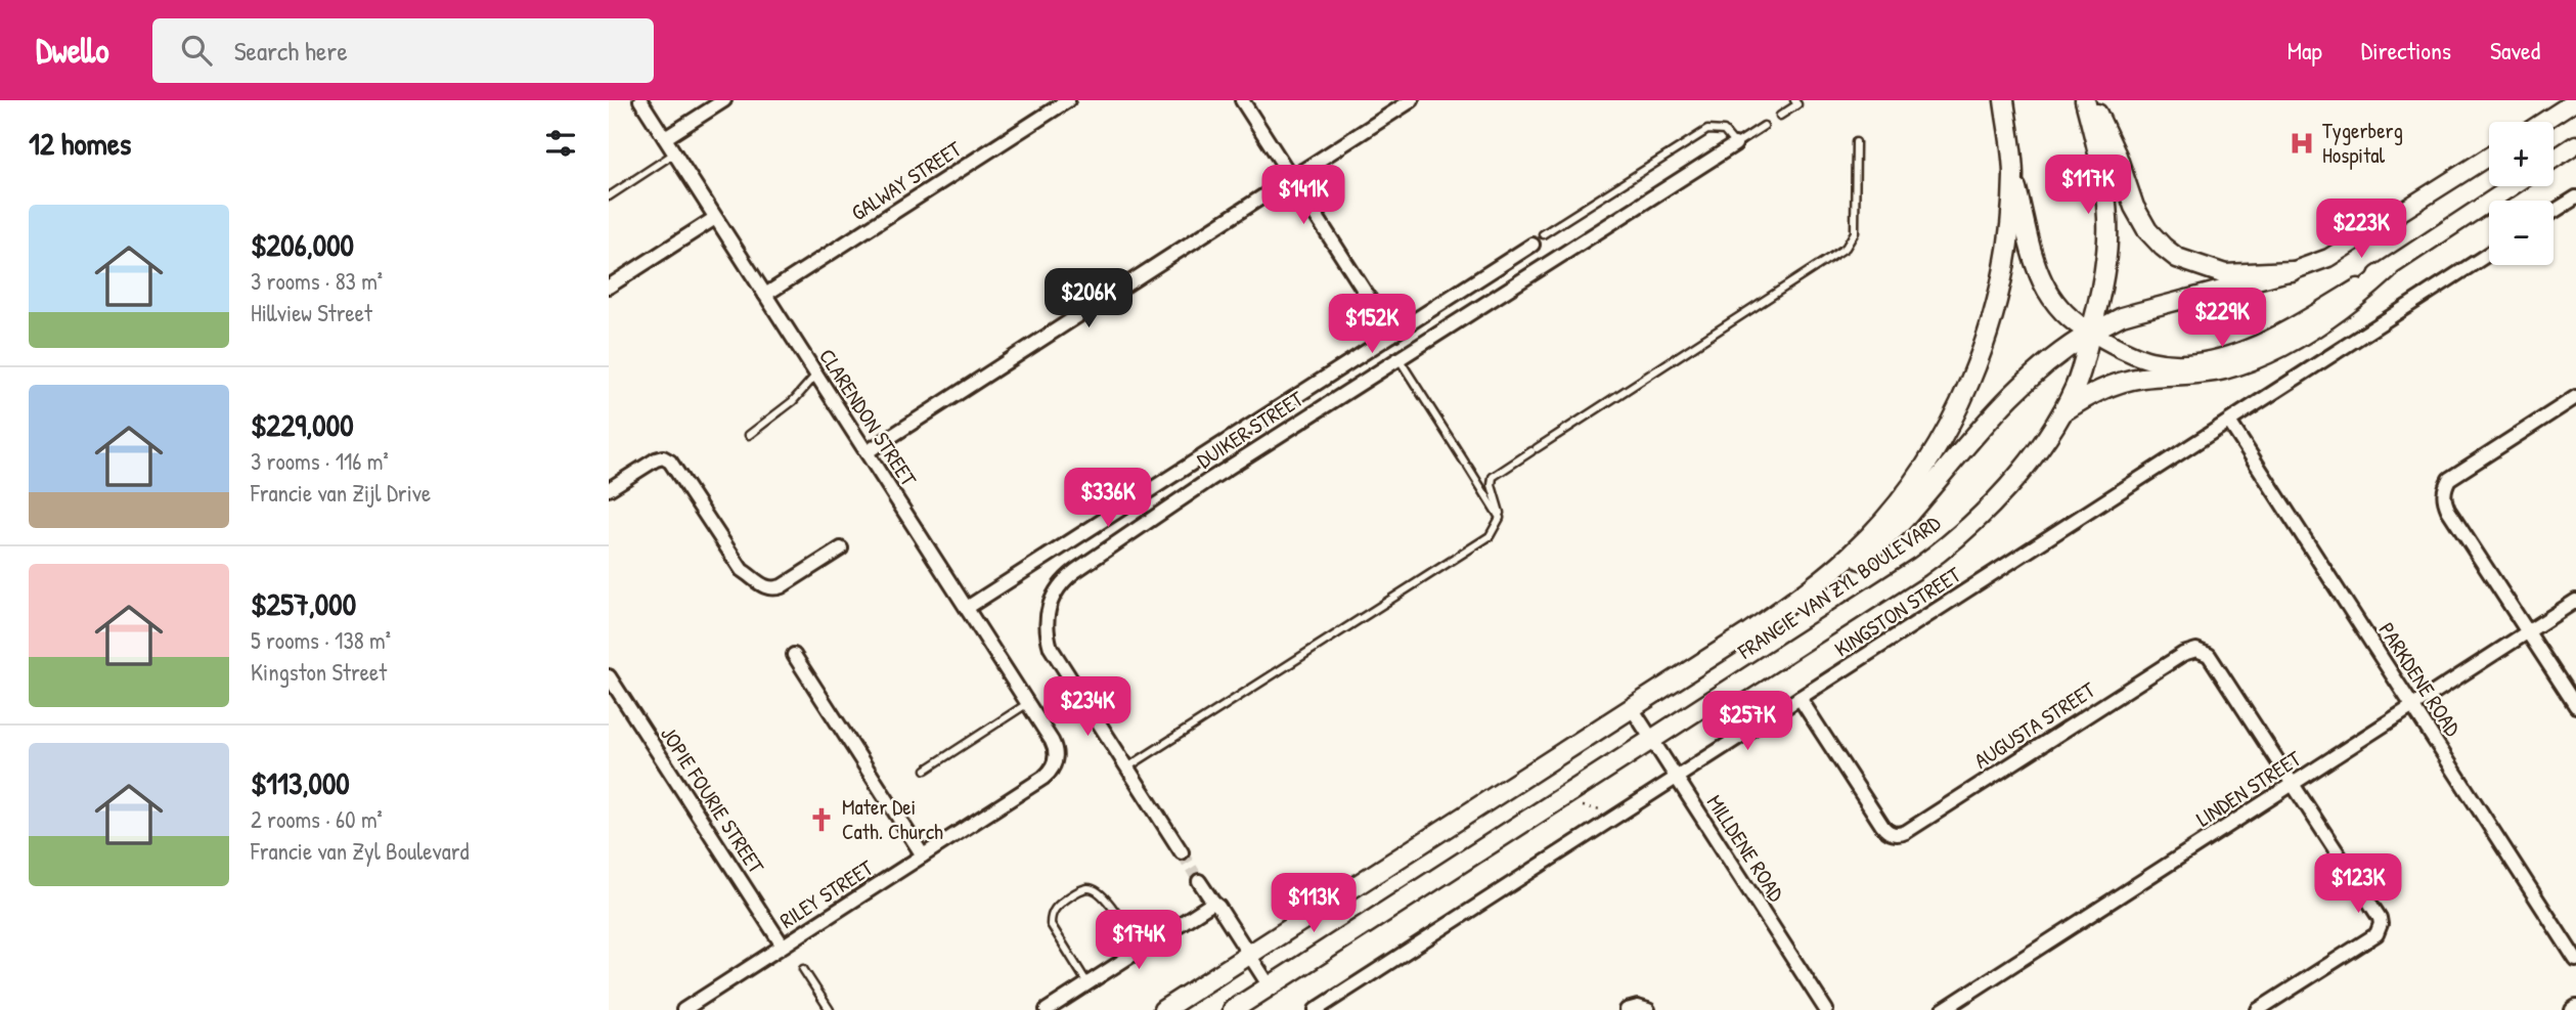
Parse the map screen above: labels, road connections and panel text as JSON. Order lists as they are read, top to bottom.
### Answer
{
  "streets": {
    "main road": ["FRANCIE VAN ZYL BOULEVARD"],
    "street": [
      "GALWAY STREET",
      "CLARENDON STREET",
      "DUIKER STREET",
      "KINGSTON STREET",
      "PARKDENE ROAD",
      "AUGUSTA STREET",
      "LINDEN STREET",
      "JOPIE FOURIE STREET",
      "MILLDENE ROAD",
      "RILEY STREET"
    ]
  },
  "crossings": [
    ["GALWAY STREET", "CLARENDON STREET"],
    ["CLARENDON STREET", "RILEY STREET"],
    ["FRANCIE VAN ZYL BOULEVARD", "MILLDENE ROAD"],
    ["KINGSTON STREET", "PARKDENE ROAD"],
    ["KINGSTON STREET", "AUGUSTA STREET"],
    ["KINGSTON STREET", "MILLDENE ROAD"],
    ["PARKDENE ROAD", "LINDEN STREET"],
    ["AUGUSTA STREET", "LINDEN STREET"],
    ["JOPIE FOURIE STREET", "RILEY STREET"]
  ],
  "places": {
    "hospital": ["Tygerberg Hospital"],
    "church": ["Mater Dei Cath. Church"]
  },
  "page": {
    "header": "Dwello",
    "search": "Search here",
    "nav": ["Map", "Directions", "Saved"],
    "heading": "12 homes",
    "map_buttons": ["+", "−"],
    "price": [
      "$117K",
      "$141K",
      "$223K",
      "$206K",
      "$229K",
      "$152K",
      "$336K",
      "$234K",
      "$257K",
      "$123K",
      "$113K",
      "$174K"
    ],
    "list": [
      {
        "name": "$206,000",
        "note": "3 rooms · 83 m² · Hillview Street"
      },
      {
        "name": "$229,000",
        "note": "3 rooms · 116 m² · Francie van Zijl Drive"
      },
      {
        "name": "$257,000",
        "note": "5 rooms · 138 m² · Kingston Street"
      },
      {
        "name": "$113,000",
        "note": "2 rooms · 60 m² · Francie van Zyl Boulevard"
      }
    ]
  }
}
